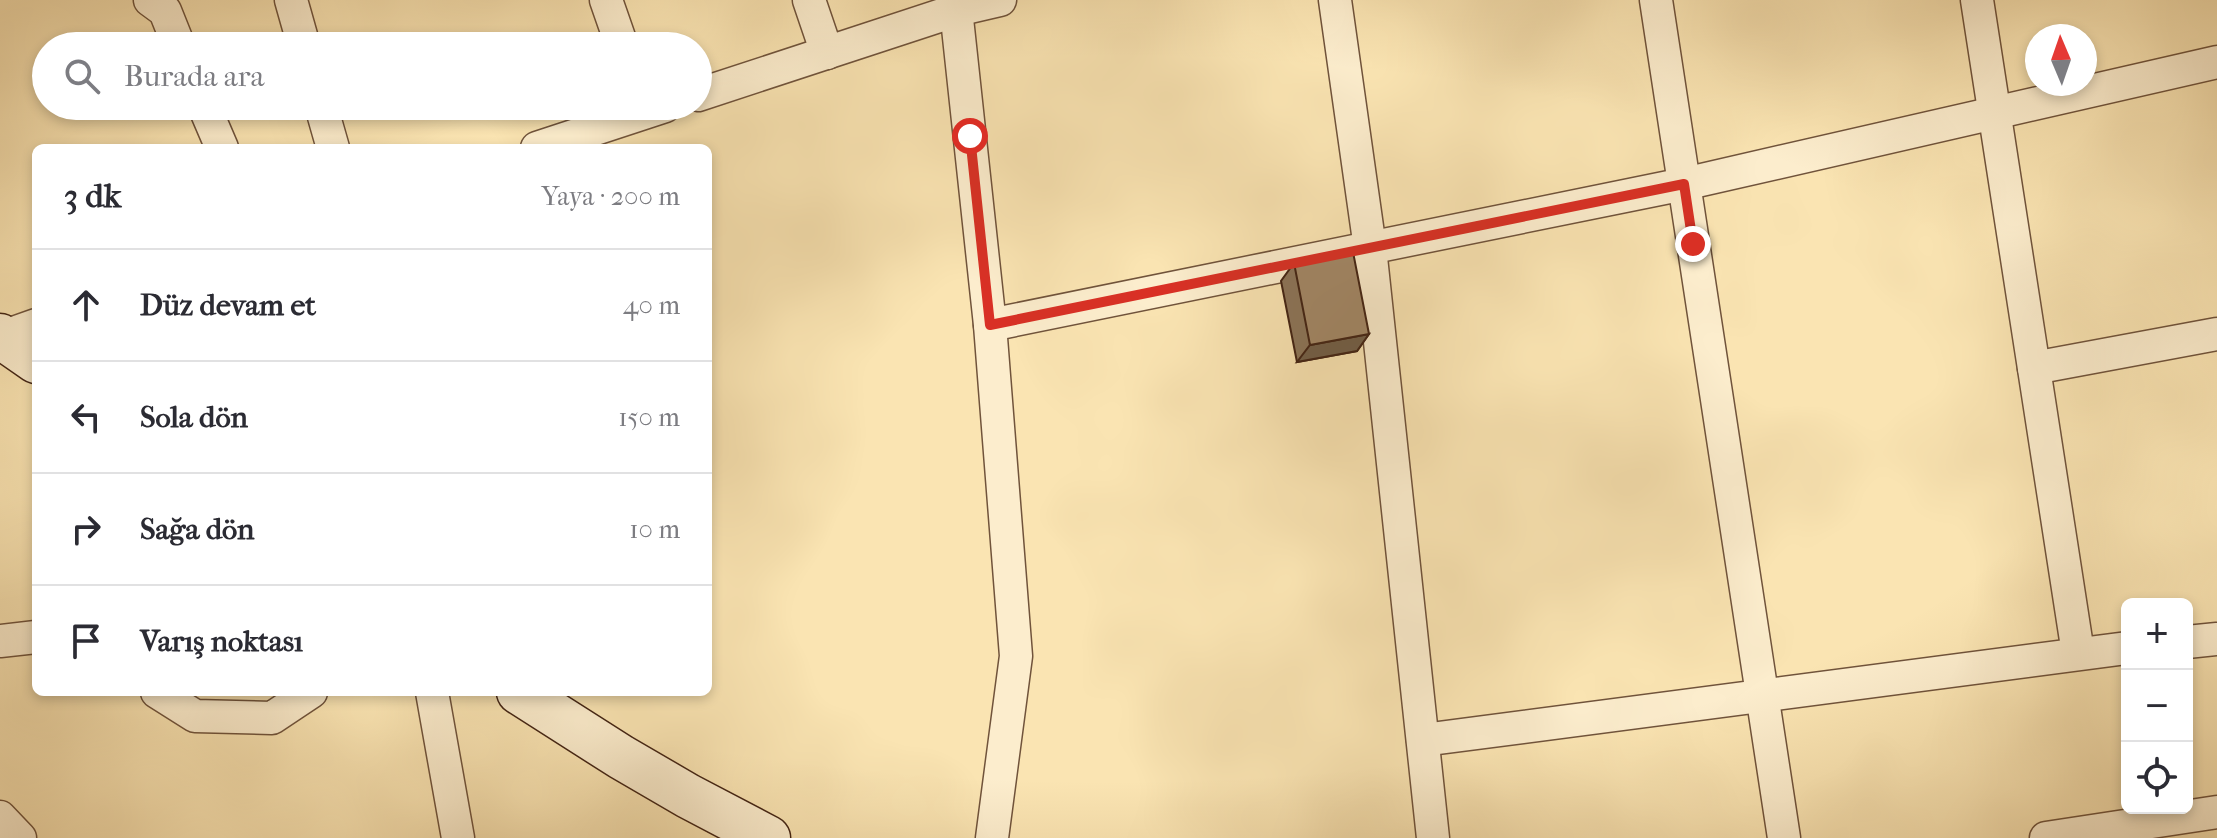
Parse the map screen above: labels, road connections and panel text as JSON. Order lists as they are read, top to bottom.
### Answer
{
  "north": "top",
  "page": {
    "search": "Burada ara",
    "heading": ["3 dk", "Yaya · 200 m"],
    "list": [
      ["Düz devam et", "40 m"],
      ["Sola dön", "150 m"],
      ["Sağa dön", "10 m"],
      "Varış noktası"
    ],
    "map_buttons": ["+", "−"]
  }
}
